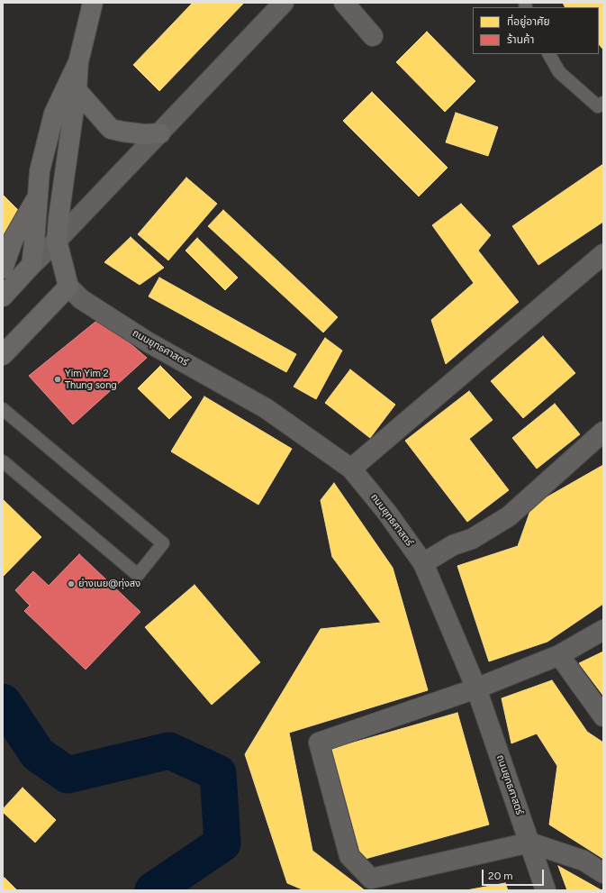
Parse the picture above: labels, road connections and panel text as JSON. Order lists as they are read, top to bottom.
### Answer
{
  "streets": {
    "street": ["ถนนยุทธศาสตร์"]
  },
  "places": ["Yim Yim 2 Thung song", "ย่างเนย@ทุ่งสง"],
  "legend": ["ที่อยู่อาศัย", "ร้านค้า"],
  "scale_bar": "20 m"
}
